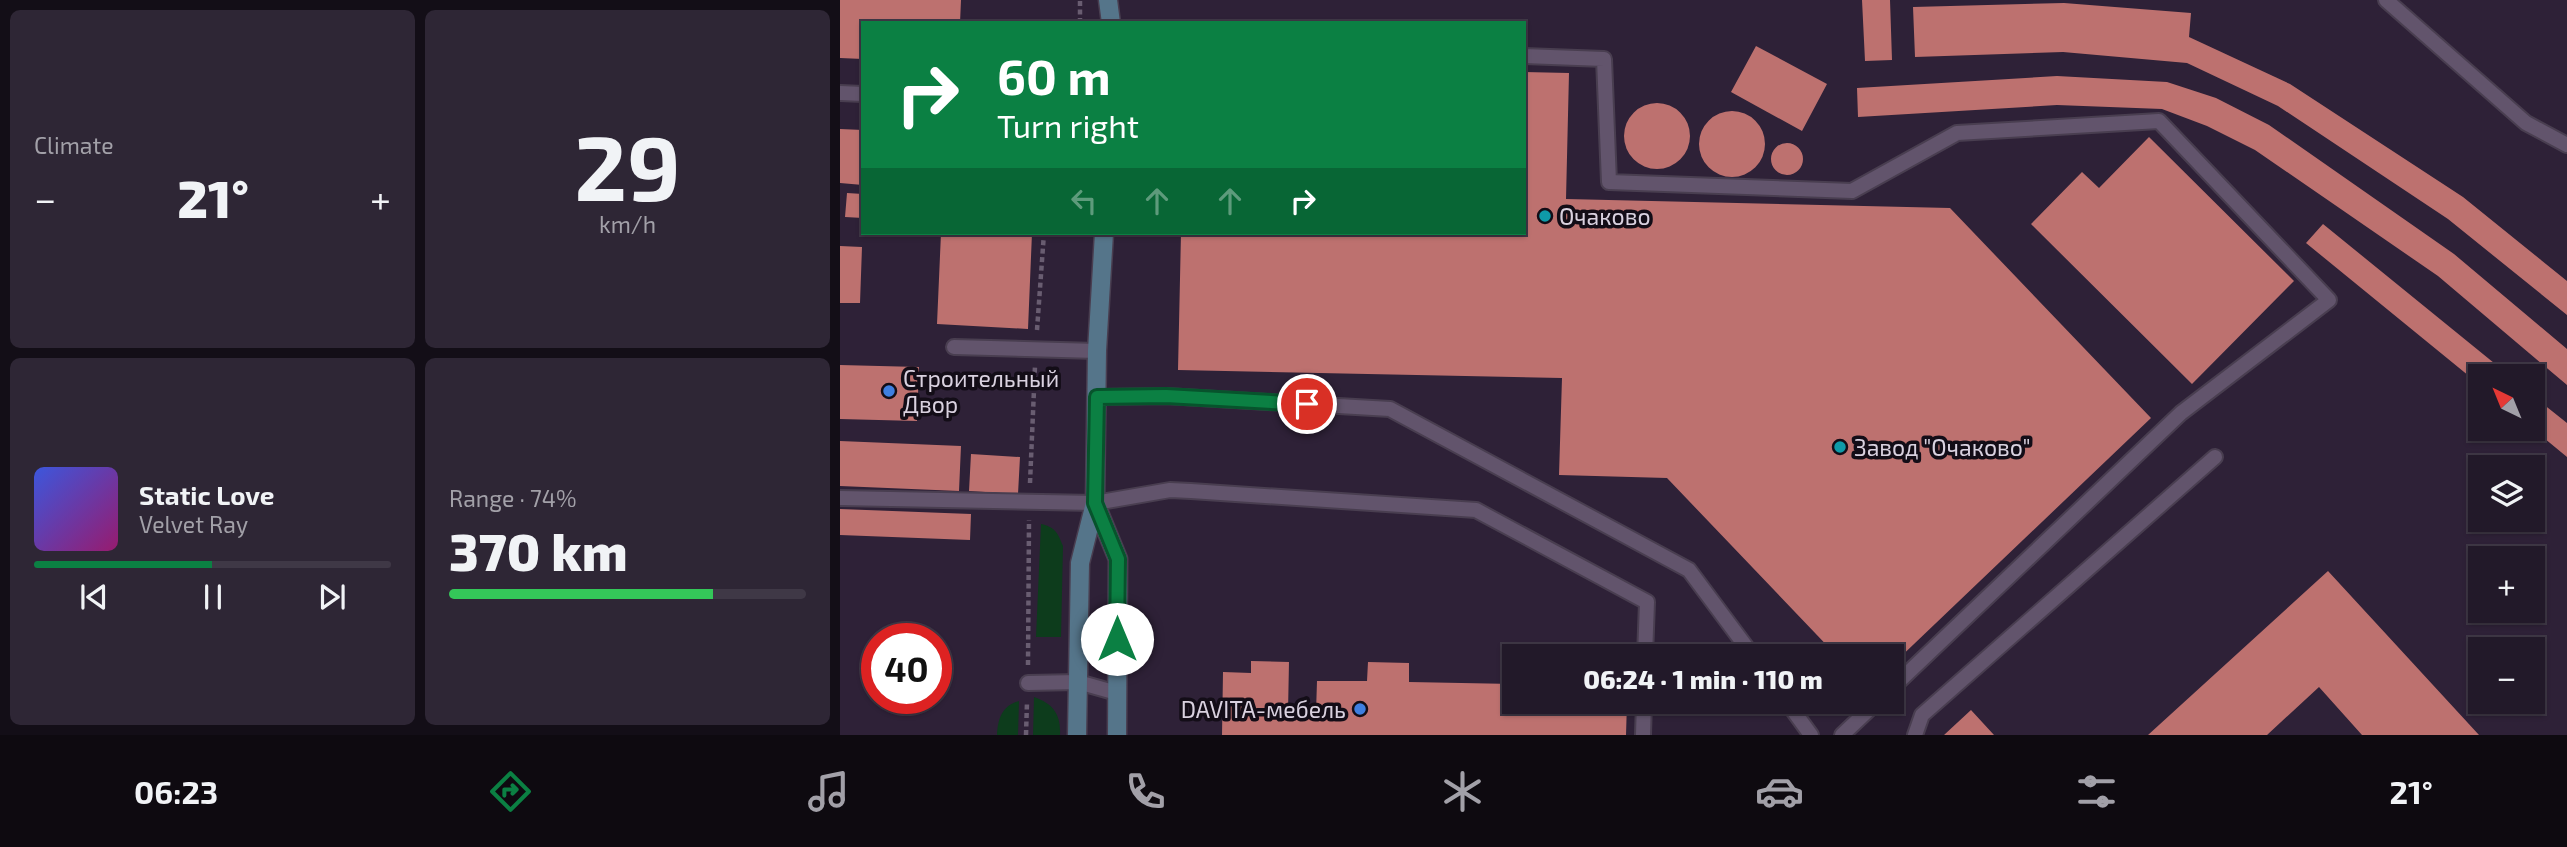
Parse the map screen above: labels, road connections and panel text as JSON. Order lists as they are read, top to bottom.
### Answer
{
  "places": [
    "Очаково",
    "Строительный Двор",
    "Завод \"Очаково\"",
    "DAVITA-мебель"
  ],
  "north": "top left",
  "page": {
    "tile": [
      "Climate",
      ["29", "km/h"],
      ["Range · 74%", "370 km"]
    ],
    "turn": ["60 m", "Turn right"],
    "heat": ["−", "21°", "+"],
    "map_buttons": ["+", "−"],
    "song": ["Static Love", "Velvet Ray"],
    "limit": "40",
    "trip": "06:24 · 1 min · 110 m",
    "tabs": ["06:23", "21°"]
  }
}
